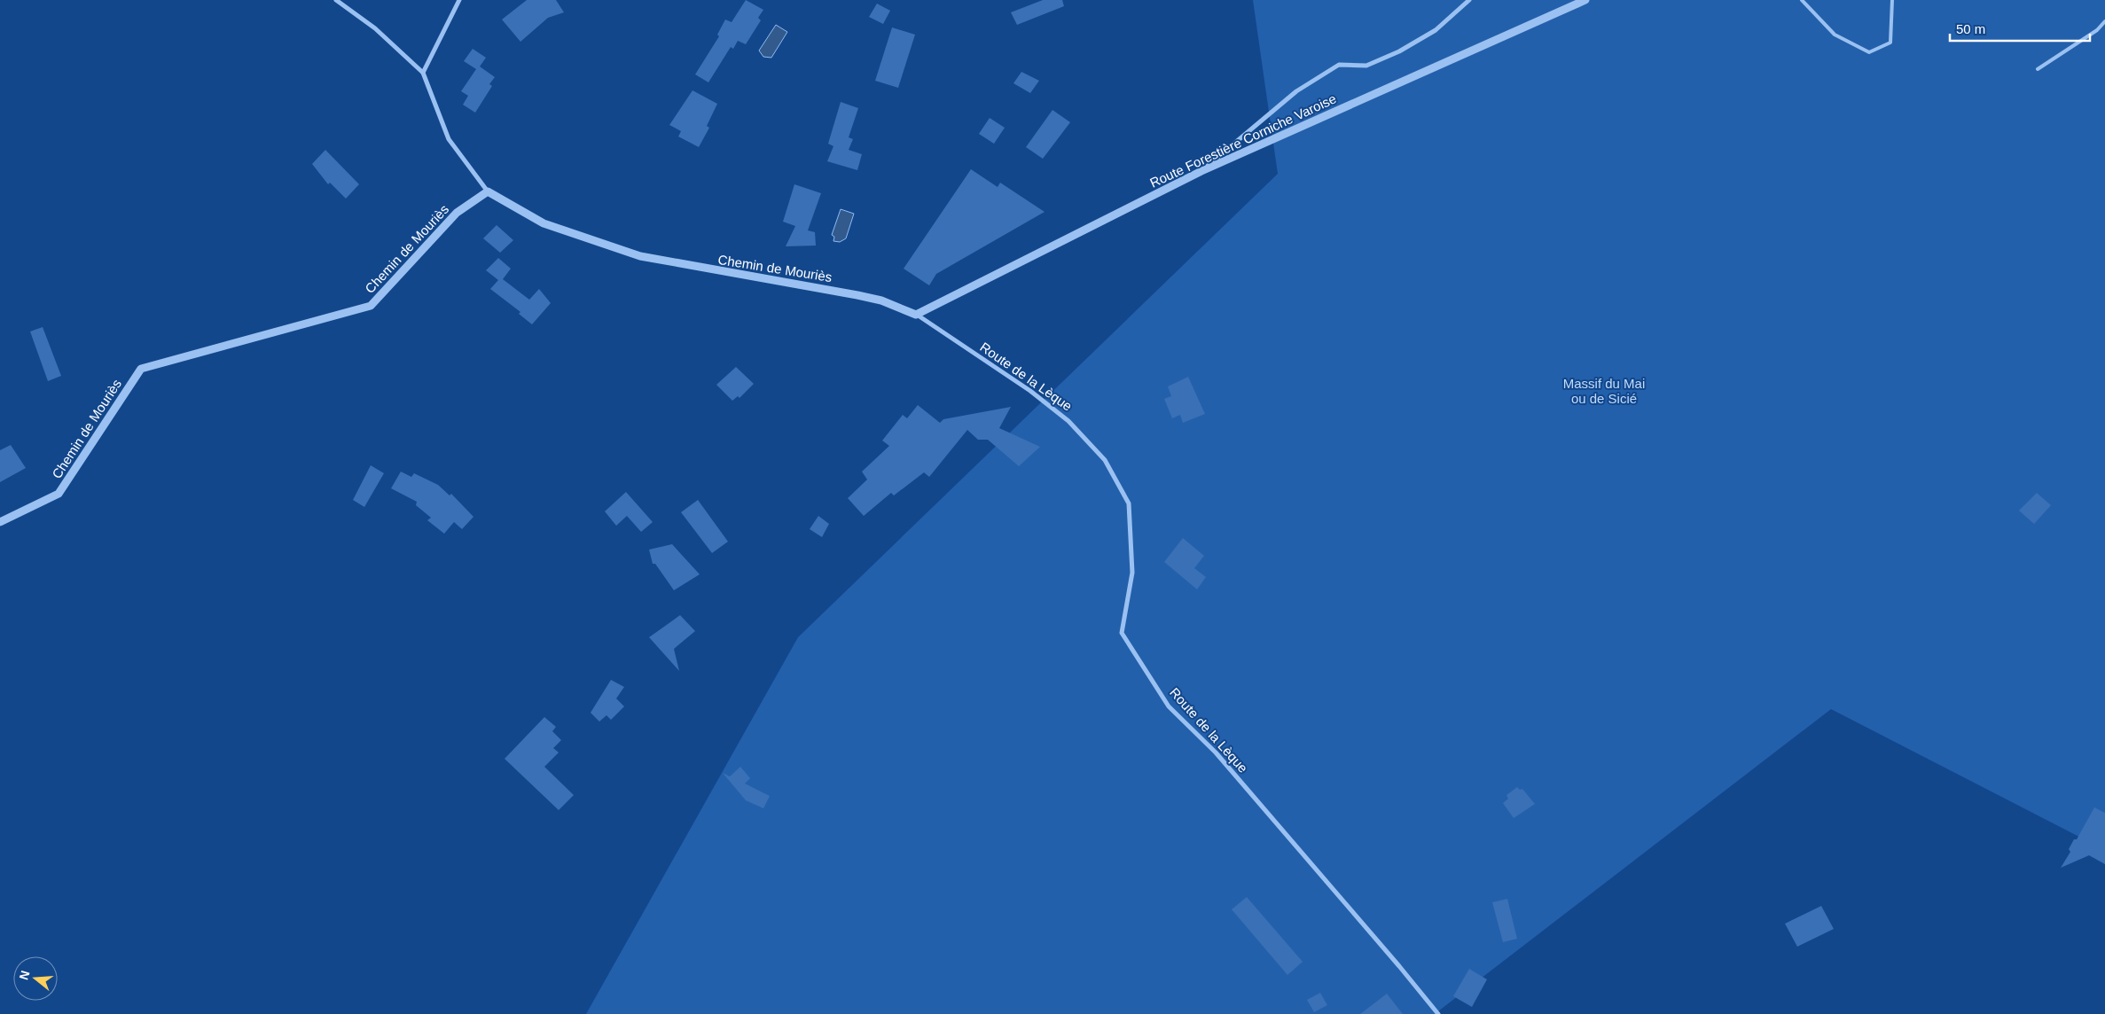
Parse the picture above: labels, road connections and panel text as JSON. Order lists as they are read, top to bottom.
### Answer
{
  "streets": {
    "street": ["Route Forestière Corniche Varoise", "Chemin de Mouriès", "Route de la Lèque"]
  },
  "crossings": [
    ["Route Forestière Corniche Varoise", "Chemin de Mouriès"],
    ["Route Forestière Corniche Varoise", "Route de la Lèque"],
    ["Chemin de Mouriès", "Route de la Lèque"]
  ],
  "parks": ["Massif du Mai ou de Sicié"],
  "scale_bar": "50 m",
  "north": "left"
}
